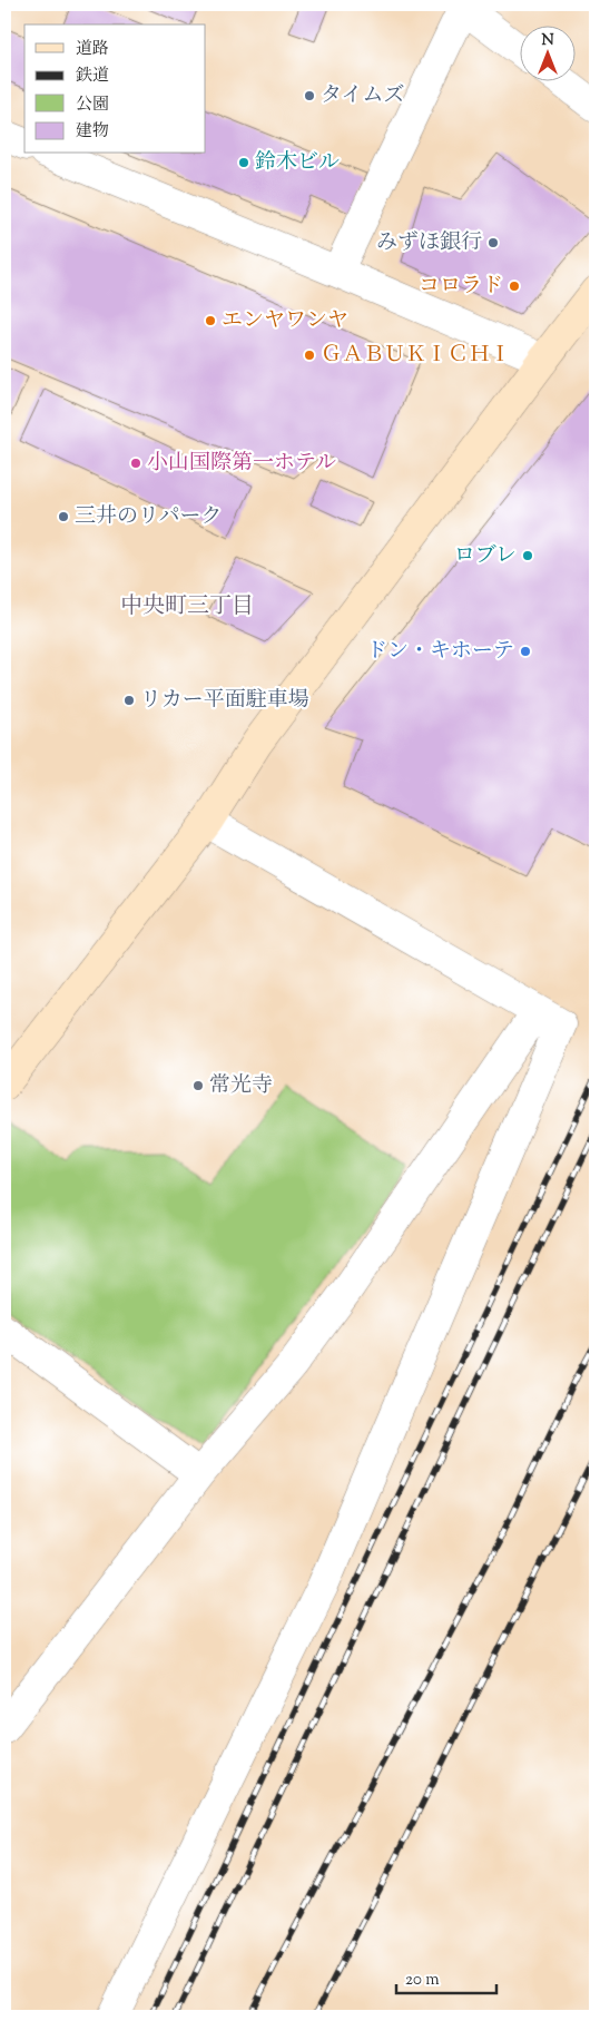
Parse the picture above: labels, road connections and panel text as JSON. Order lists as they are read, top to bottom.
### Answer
{
  "districts": ["中央町三丁目"],
  "places": [
    "タイムズ",
    "鈴木ビル",
    "みずほ銀行",
    "コロラド",
    "エンヤワンヤ",
    "ＧＡＢＵＫＩＣＨＩ",
    "小山国際第一ホテル",
    "三井のリパーク",
    "ロブレ",
    "ドン・キホーテ",
    "リカー平面駐車場",
    "常光寺"
  ],
  "legend": [
    "道路",
    "鉄道",
    "公園",
    "建物"
  ],
  "scale_bar": "20 m",
  "north": "top"
}
